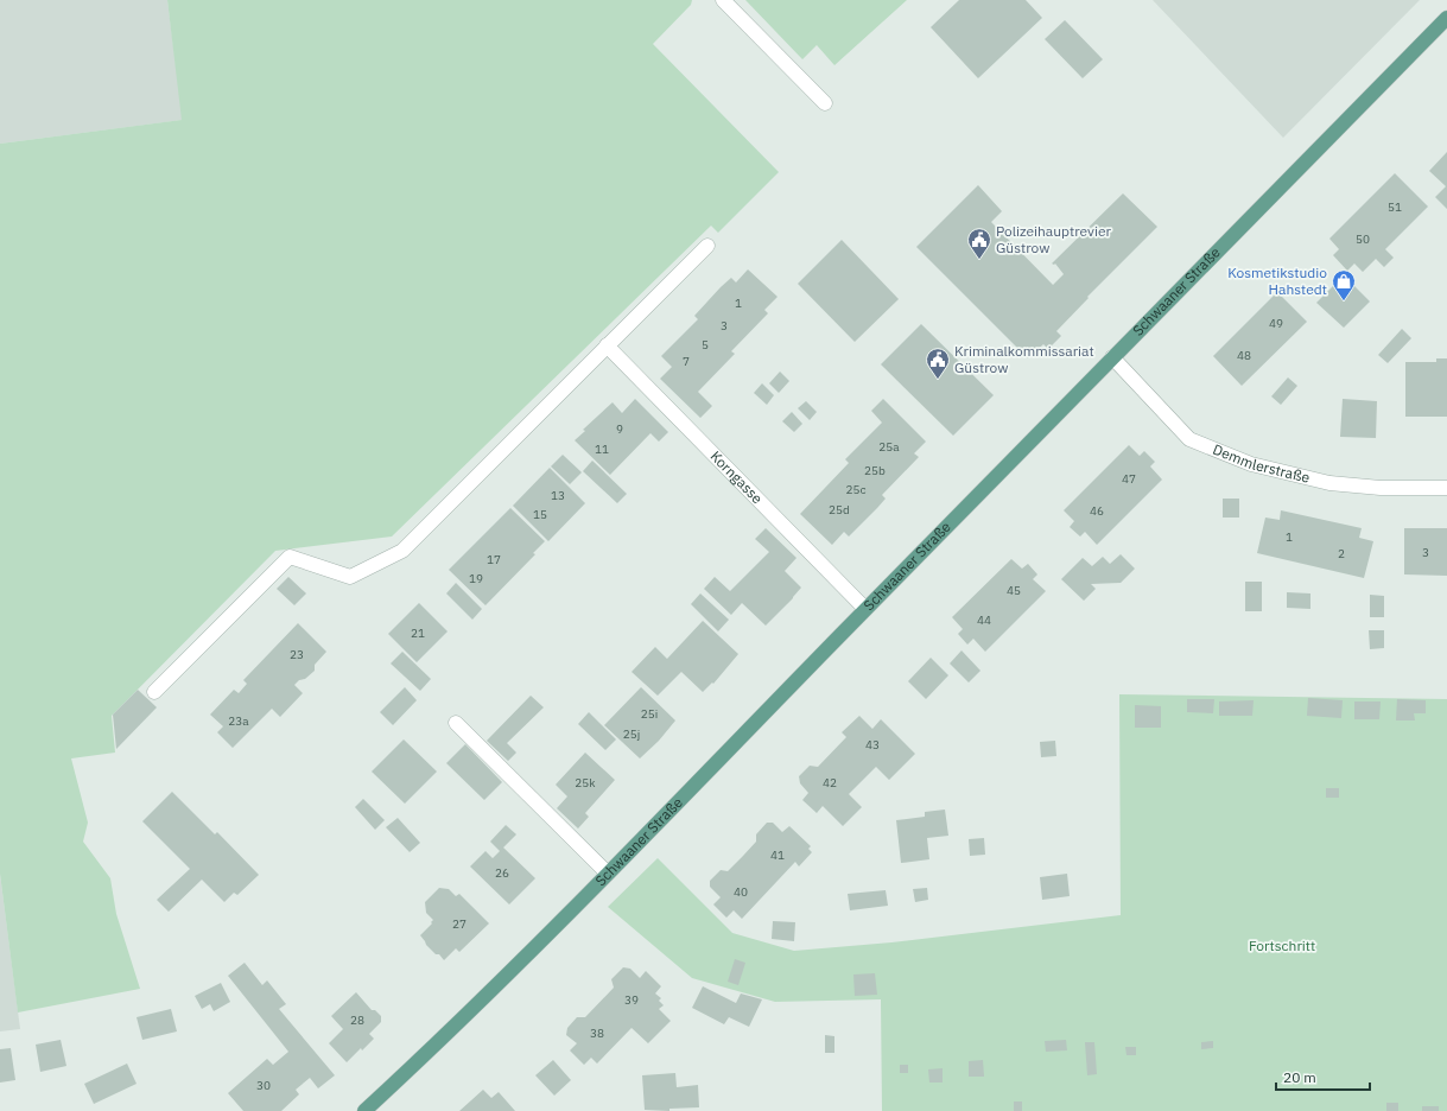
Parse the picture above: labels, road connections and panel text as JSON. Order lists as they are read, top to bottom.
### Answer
{
  "streets": {
    "main road": ["Schwaaner Straße"],
    "street": ["Demmlerstraße", "Korngasse"]
  },
  "crossings": [
    ["Schwaaner Straße", "Demmlerstraße"],
    ["Schwaaner Straße", "Korngasse"]
  ],
  "parks": ["Fortschritt"],
  "places": {
    "public building": ["Polizeihauptrevier Güstrow", "Kriminalkommissariat Güstrow"],
    "shop": ["Kosmetikstudio Hahstedt"]
  },
  "house_numbers": [
    "51",
    "50",
    "1",
    "49",
    "3",
    "5",
    "48",
    "7",
    "9",
    "25a",
    "11",
    "25b",
    "47",
    "25c",
    "13",
    "25d",
    "46",
    "15",
    "1",
    "3",
    "2",
    "17",
    "19",
    "45",
    "44",
    "21",
    "23",
    "25i",
    "23a",
    "25j",
    "43",
    "25k",
    "42",
    "41",
    "26",
    "40",
    "27",
    "39",
    "28",
    "38",
    "30"
  ],
  "scale_bar": "20 m"
}
